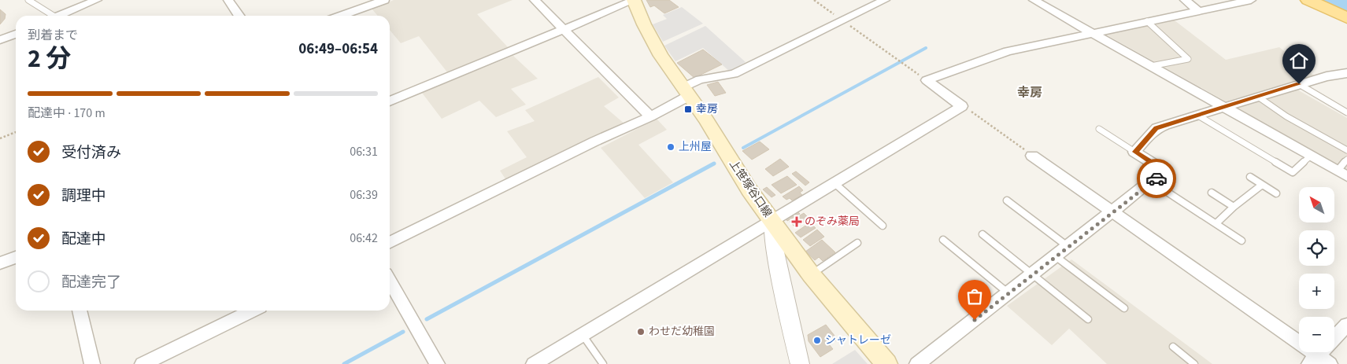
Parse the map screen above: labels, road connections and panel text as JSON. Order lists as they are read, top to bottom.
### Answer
{
  "streets": {
    "main road": ["上笹塚谷口線"]
  },
  "districts": ["幸房"],
  "places": {
    "transit": ["幸房"],
    "other": ["上州屋", "わせだ幼稚園", "シャトレーゼ"],
    "health": ["のぞみ薬局"]
  },
  "north": "top left",
  "page": {
    "heading": ["2 分", "到着まで", "06:49–06:54"],
    "bar": "配達中 · 170 m",
    "list": [
      ["受付済み", "06:31"],
      ["調理中", "06:39"],
      ["配達中", "06:42"],
      "配達完了"
    ],
    "map_buttons": ["+", "−"]
  }
}
